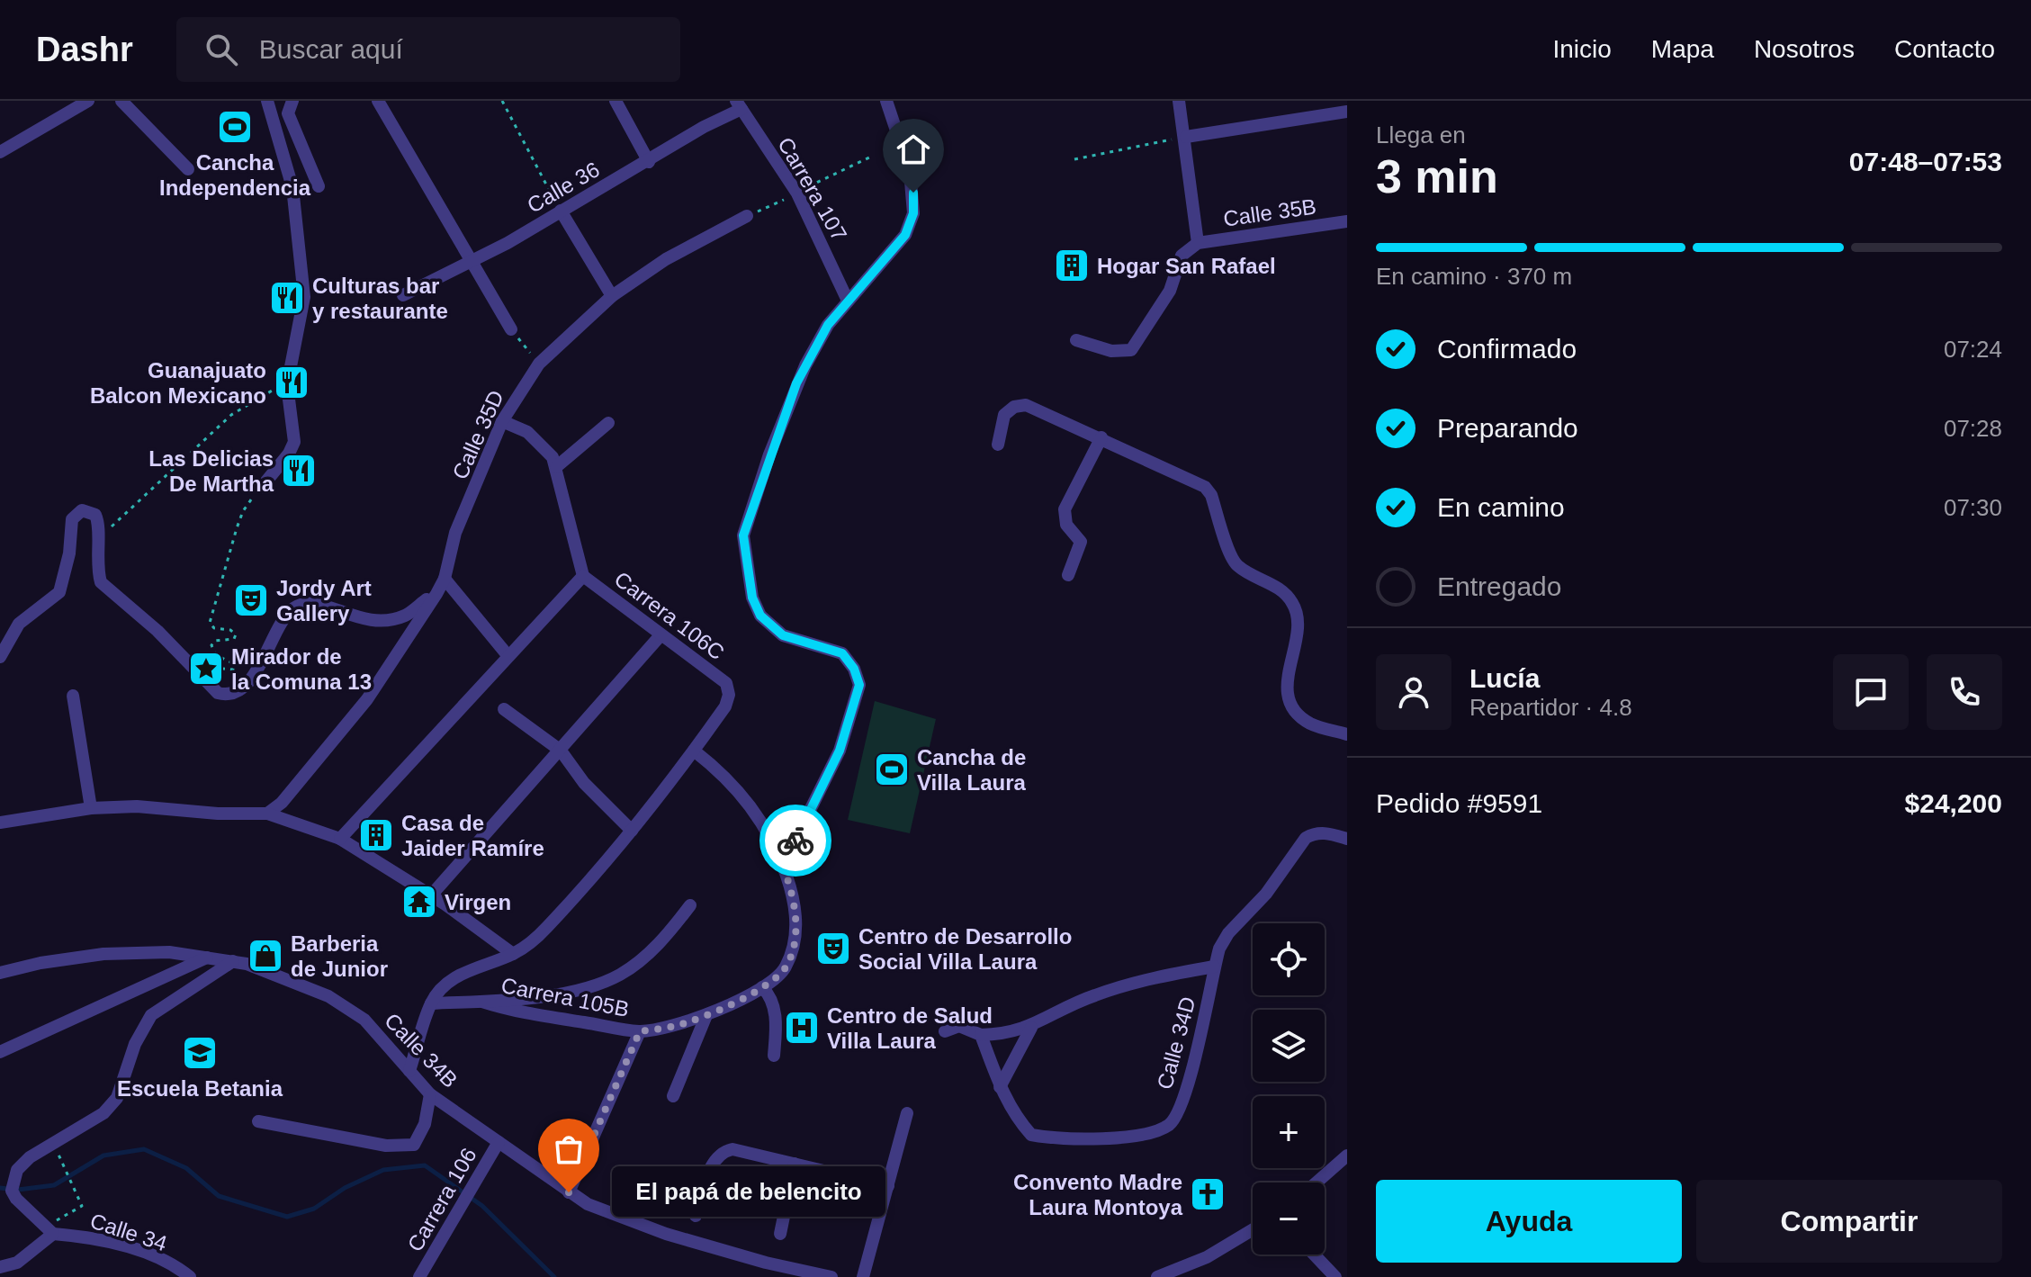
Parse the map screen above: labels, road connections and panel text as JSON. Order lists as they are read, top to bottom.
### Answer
{
  "streets": {
    "street": [
      "Calle 36",
      "Carrera 107",
      "Calle 35B",
      "Calle 35D",
      "Carrera 106C",
      "Carrera 105B",
      "Calle 34D",
      "Calle 34B",
      "Carrera 106",
      "Calle 34"
    ]
  },
  "crossings": [
    ["Calle 36", "Carrera 107"],
    ["Carrera 106C", "Carrera 105B"],
    ["Carrera 105B", "Calle 34B"],
    ["Calle 34B", "Carrera 106"]
  ],
  "places": {
    "sports": ["Cancha Independencia", "Cancha de Villa Laura"],
    "building": ["Hogar San Rafael", "Casa de Jaider Ramíre"],
    "restaurant": ["Culturas bar y restaurante", "Guanajuato Balcon Mexicano", "Las Delicias De Martha"],
    "theatre": ["Jordy Art Gallery", "Centro de Desarrollo Social Villa Laura"],
    "place": ["Mirador de la Comuna 13"],
    "temple": ["Virgen"],
    "shop": ["Barberia de Junior"],
    "hospital": ["Centro de Salud Villa Laura"],
    "school or university": ["Escuela Betania"],
    "other": ["El papá de belencito"],
    "church": ["Convento Madre Laura Montoya"]
  },
  "page": {
    "header": "Dashr",
    "search": "Buscar aquí",
    "nav": [
      "Inicio",
      "Mapa",
      "Nosotros",
      "Contacto"
    ],
    "heading": ["3 min", "Llega en", "07:48–07:53"],
    "panel": [
      "Lucía",
      "Repartidor · 4.8",
      "Pedido #9591",
      "$24,200"
    ],
    "bar": "En camino · 370 m",
    "list": [
      ["Confirmado", "07:24"],
      ["Preparando", "07:28"],
      ["En camino", "07:30"],
      "Entregado"
    ],
    "map_buttons": ["+", "−"],
    "buttons": ["Ayuda", "Compartir"],
    "bubble": "El papá de belencito"
  }
}
